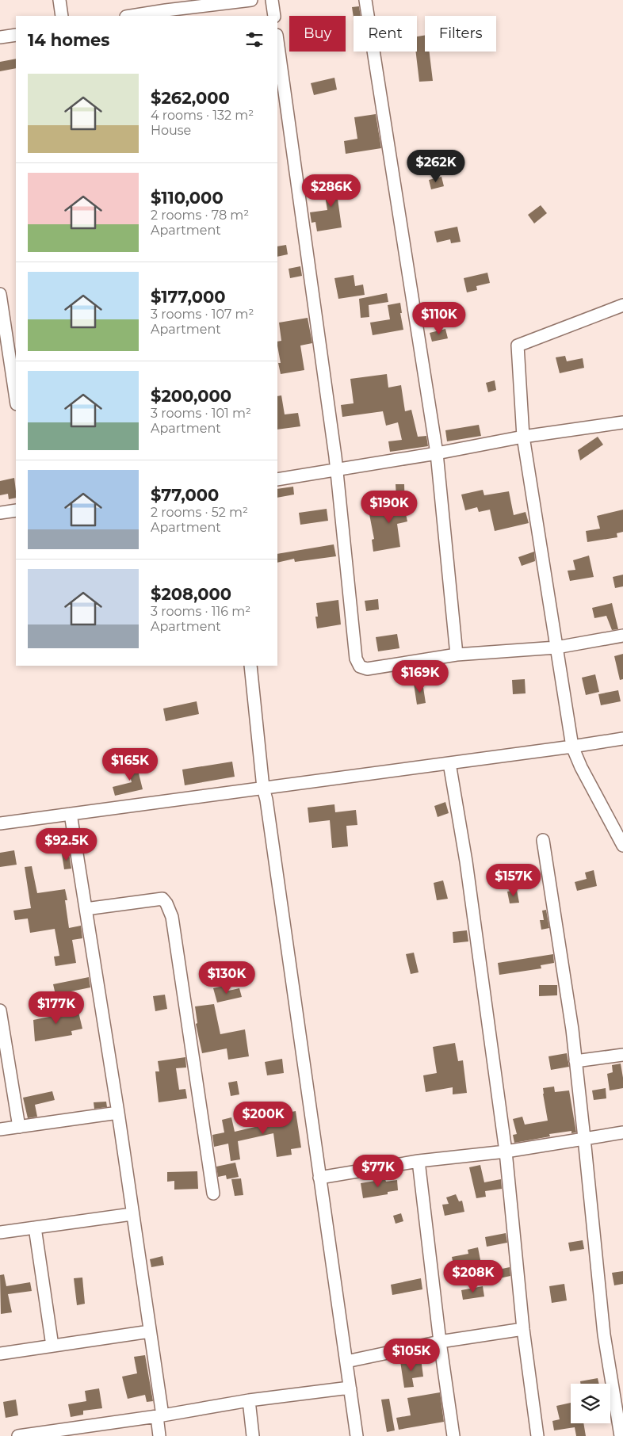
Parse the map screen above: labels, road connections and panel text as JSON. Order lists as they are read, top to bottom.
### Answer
{
  "page": {
    "chip": ["Buy", "Rent", "Filters"],
    "heading": "14 homes",
    "list": [
      {
        "name": "$262,000",
        "note": "4 rooms · 132 m² · House"
      },
      {
        "name": "$110,000",
        "note": "2 rooms · 78 m² · Apartment"
      },
      {
        "name": "$177,000",
        "note": "3 rooms · 107 m² · Apartment"
      },
      {
        "name": "$200,000",
        "note": "3 rooms · 101 m² · Apartment"
      },
      {
        "name": "$77,000",
        "note": "2 rooms · 52 m² · Apartment"
      },
      {
        "name": "$208,000",
        "note": "3 rooms · 116 m² · Apartment"
      }
    ],
    "price": [
      "$262K",
      "$286K",
      "$110K",
      "$190K",
      "$169K",
      "$165K",
      "$92.5K",
      "$157K",
      "$130K",
      "$177K",
      "$200K",
      "$77K",
      "$208K",
      "$105K"
    ]
  }
}
